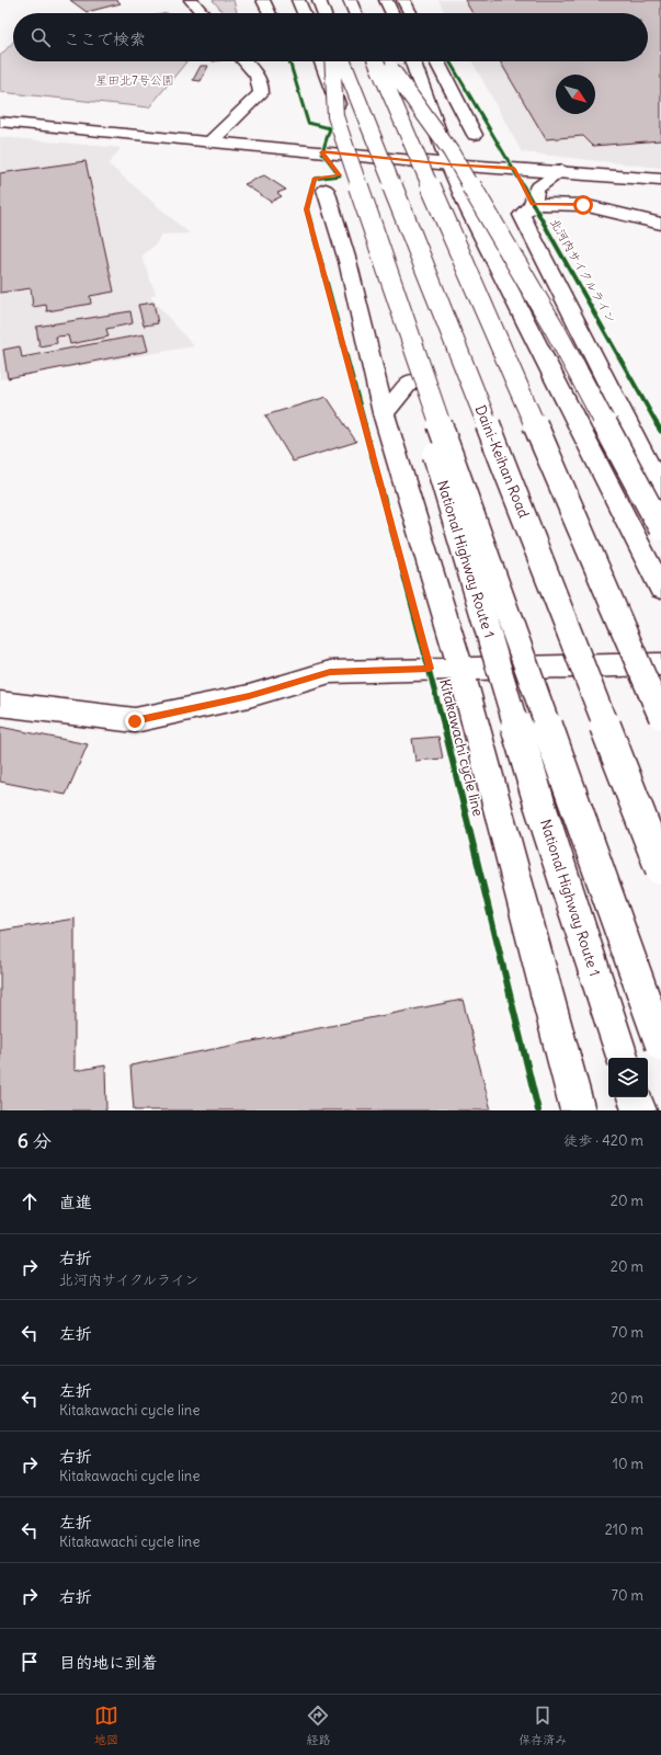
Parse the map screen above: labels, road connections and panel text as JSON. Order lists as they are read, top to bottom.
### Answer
{
  "streets": {
    "main road": ["Daini-Keihan Road", "National Highway Route 1"],
    "cycle path": ["北河内サイクルライン", "Kitakawachi cycle line"]
  },
  "parks": ["星田北7号公園"],
  "north": "bottom right",
  "page": {
    "search": "ここで検索",
    "heading": ["6 分", "徒歩 · 420 m"],
    "list": [
      ["直進", "20 m"],
      ["右折", "北河内サイクルライン", "20 m"],
      ["左折", "70 m"],
      ["左折", "Kitakawachi cycle line", "20 m"],
      ["右折", "Kitakawachi cycle line", "10 m"],
      ["左折", "Kitakawachi cycle line", "210 m"],
      ["右折", "70 m"],
      "目的地に到着"
    ],
    "nav": ["地図", "経路", "保存済み"]
  }
}
